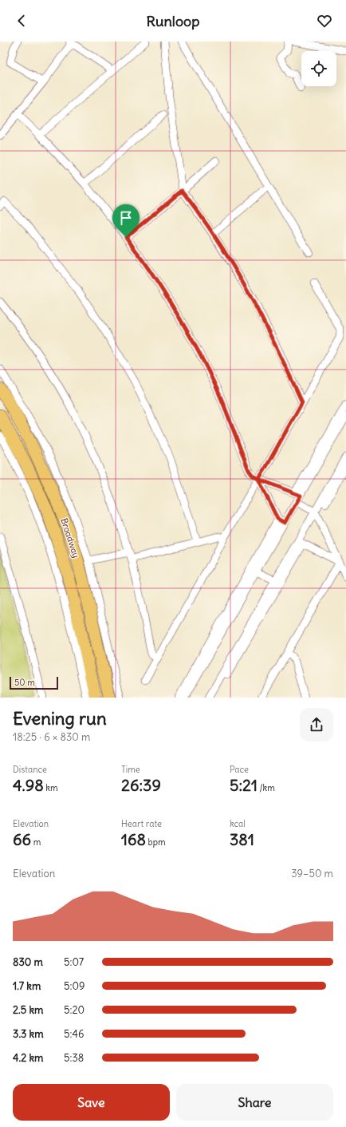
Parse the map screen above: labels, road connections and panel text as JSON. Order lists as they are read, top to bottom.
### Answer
{
  "streets": {
    "main road": ["Broadway"]
  },
  "scale_bar": "50 m",
  "page": {
    "header": "Runloop",
    "scale": "50 m",
    "heading": ["Evening run", "18:25 · 6 × 830 m"],
    "stats": [
      ["Distance", "4.98 km"],
      ["Time", "26:39"],
      ["Pace", "5:21 /km"],
      ["Elevation", "66 m"],
      ["Heart rate", "168 bpm"],
      ["kcal", "381"]
    ],
    "chart": ["Elevation", "39–50 m"],
    "list": [
      {
        "name": "830 m",
        "note": "5:07"
      },
      {
        "name": "1.7 km",
        "note": "5:09"
      },
      {
        "name": "2.5 km",
        "note": "5:20"
      },
      {
        "name": "3.3 km",
        "note": "5:46"
      },
      {
        "name": "4.2 km",
        "note": "5:38"
      }
    ],
    "buttons": ["Save", "Share"]
  }
}
